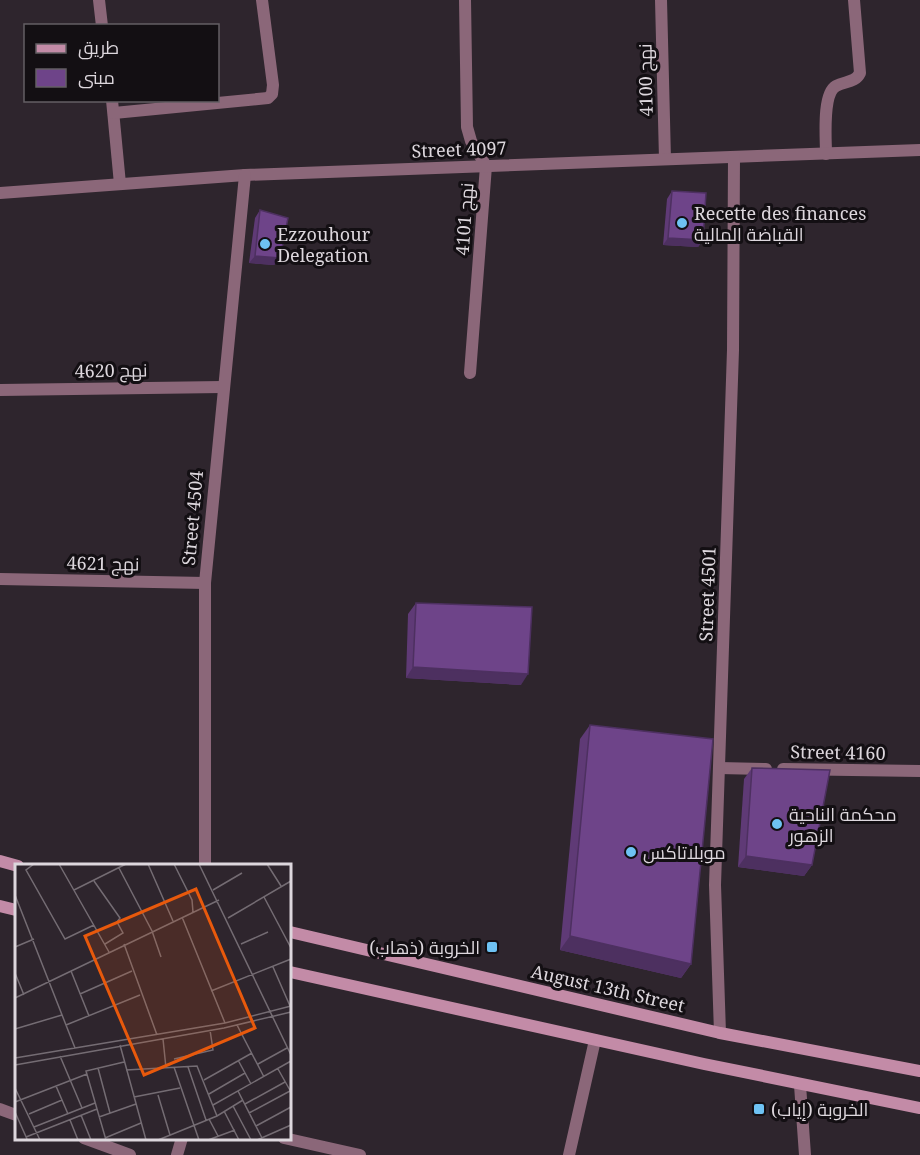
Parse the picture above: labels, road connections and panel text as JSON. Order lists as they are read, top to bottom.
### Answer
{
  "streets": {
    "main road": ["August 13th Street"],
    "street": [
      "نهج 4100",
      "Street 4097",
      "نهج 4101",
      "نهج 4620",
      "Street 4504",
      "نهج 4621",
      "Street 4501",
      "Street 4160"
    ]
  },
  "crossings": [
    ["نهج 4100", "Street 4097"],
    ["Street 4097", "نهج 4101"],
    ["Street 4097", "Street 4504"],
    ["Street 4097", "Street 4501"],
    ["نهج 4620", "Street 4504"],
    ["Street 4504", "نهج 4621"],
    ["Street 4501", "Street 4160"],
    ["Street 4501", "August 13th Street"]
  ],
  "places": {
    "other": [
      "Recette des finances القباضة المالية",
      "Ezzouhour Delegation",
      "محكمة الناحية الزهور",
      "موبلاتاكس"
    ],
    "transit": ["الخروبة (ذهاب)", "الخروبة (إياب)"]
  },
  "legend": ["طريق", "مبنى"]
}
